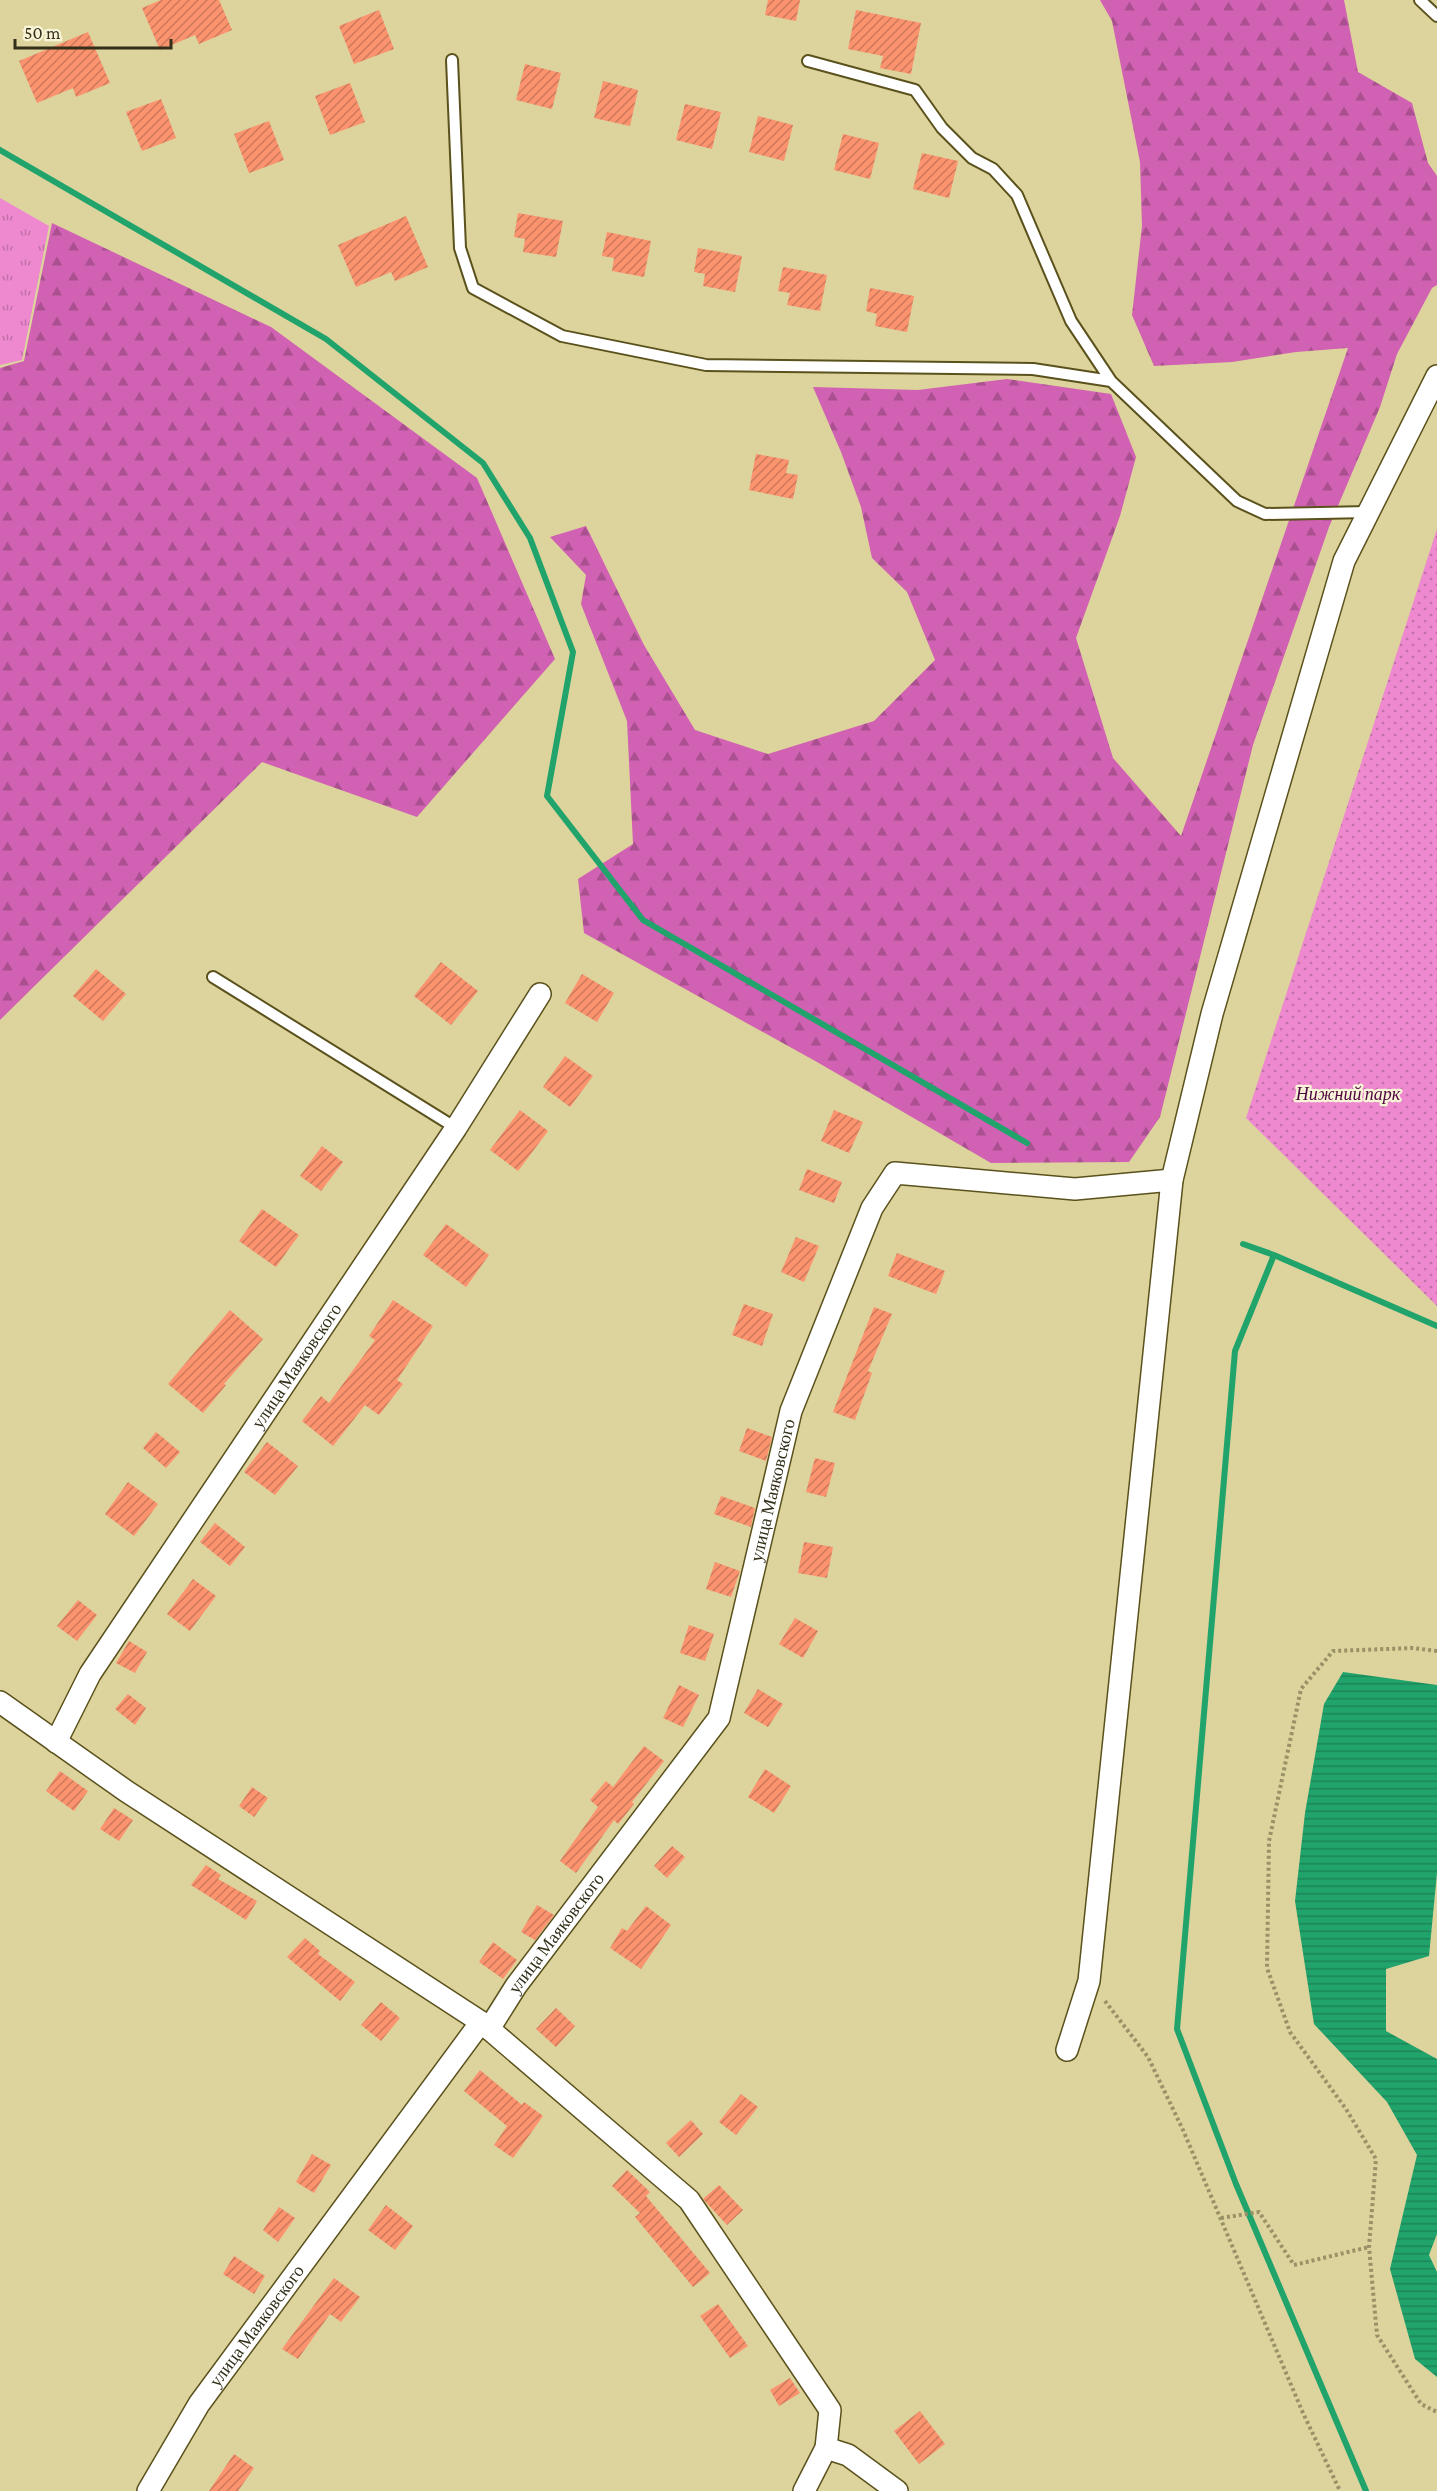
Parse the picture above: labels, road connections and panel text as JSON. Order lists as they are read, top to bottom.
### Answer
{
  "streets": {
    "street": ["улица Маяковского"]
  },
  "parks": ["Нижний парк"],
  "scale_bar": "50 m"
}
